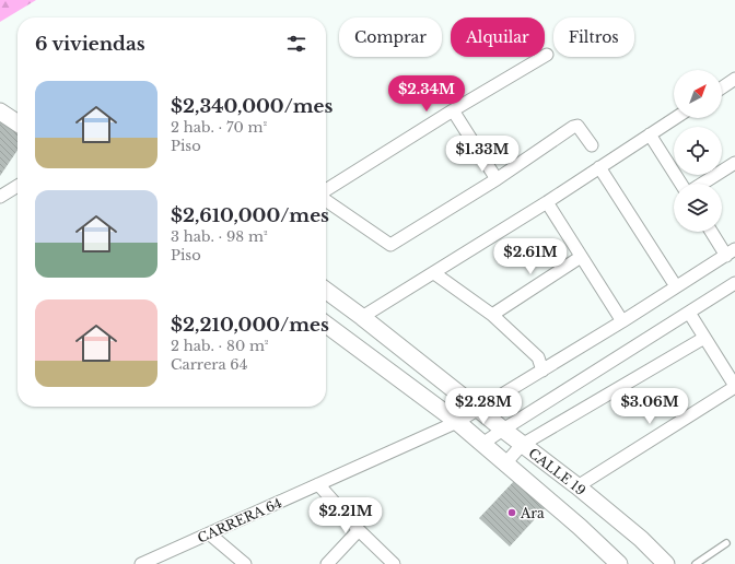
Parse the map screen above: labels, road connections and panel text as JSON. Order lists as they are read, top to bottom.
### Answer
{
  "streets": {
    "main road": ["CALLE 19"],
    "street": ["CARRERA 64"]
  },
  "crossings": [
    ["CALLE 19", "CARRERA 64"]
  ],
  "places": ["Ara"],
  "north": "top right",
  "page": {
    "chip": ["Comprar", "Alquilar", "Filtros"],
    "heading": "6 viviendas",
    "list": [
      {
        "name": "$2,340,000/mes",
        "note": "2 hab. · 70 m² · Piso"
      },
      {
        "name": "$2,610,000/mes",
        "note": "3 hab. · 98 m² · Piso"
      },
      {
        "name": "$2,210,000/mes",
        "note": "2 hab. · 80 m² · Carrera 64"
      }
    ],
    "price": [
      "$2.34M",
      "$1.33M",
      "$2.61M",
      "$2.28M",
      "$3.06M",
      "$2.21M"
    ]
  }
}
